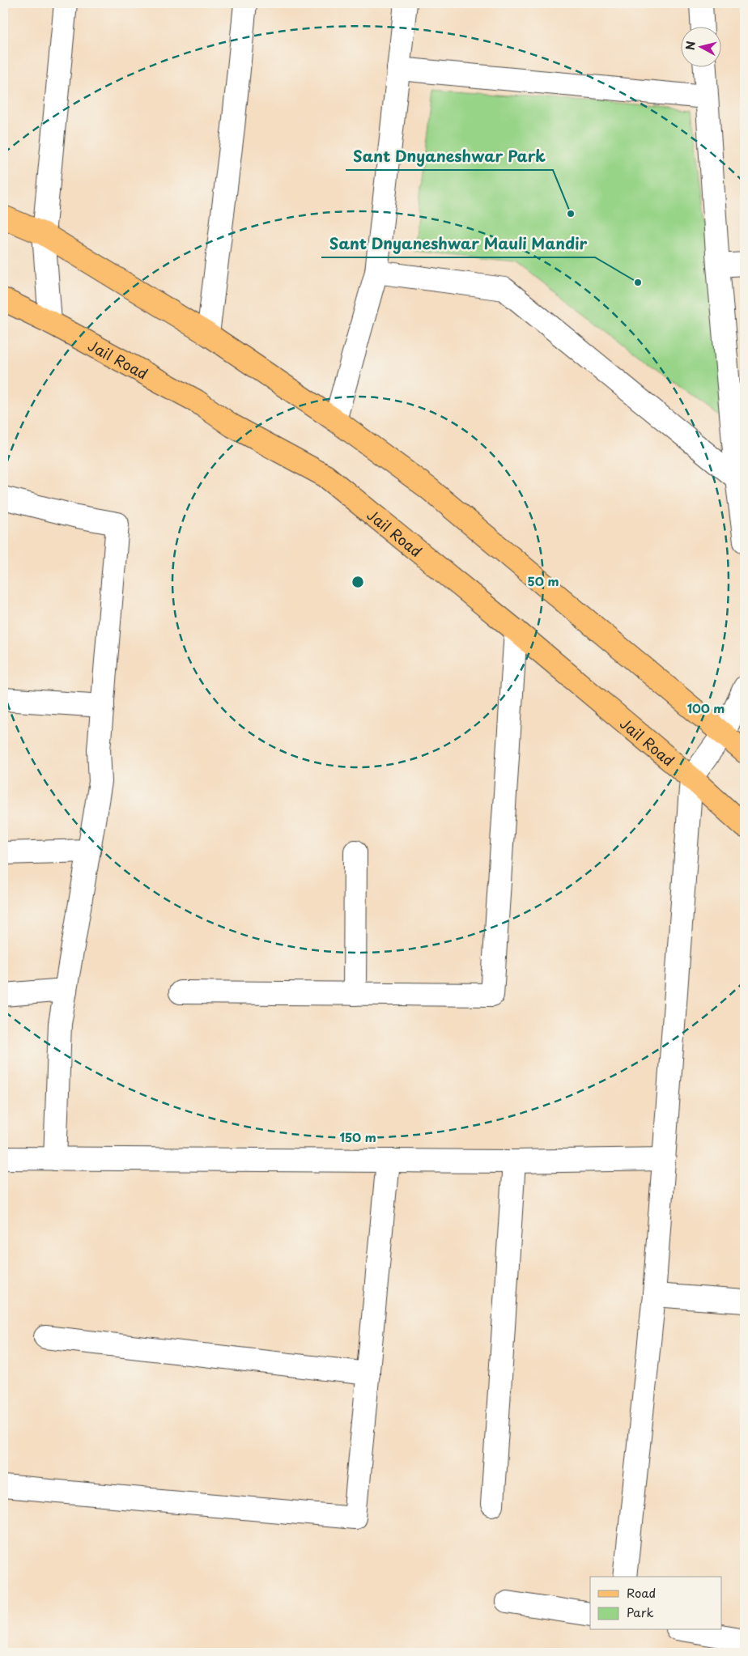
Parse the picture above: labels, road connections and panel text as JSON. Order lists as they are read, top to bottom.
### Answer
{
  "streets": {
    "main road": ["Jail Road"]
  },
  "places": ["Sant Dnyaneshwar Park", "Sant Dnyaneshwar Mauli Mandir"],
  "legend": ["Road", "Park"],
  "north": "left",
  "rings": ["50 m", "100 m", "150 m"]
}
